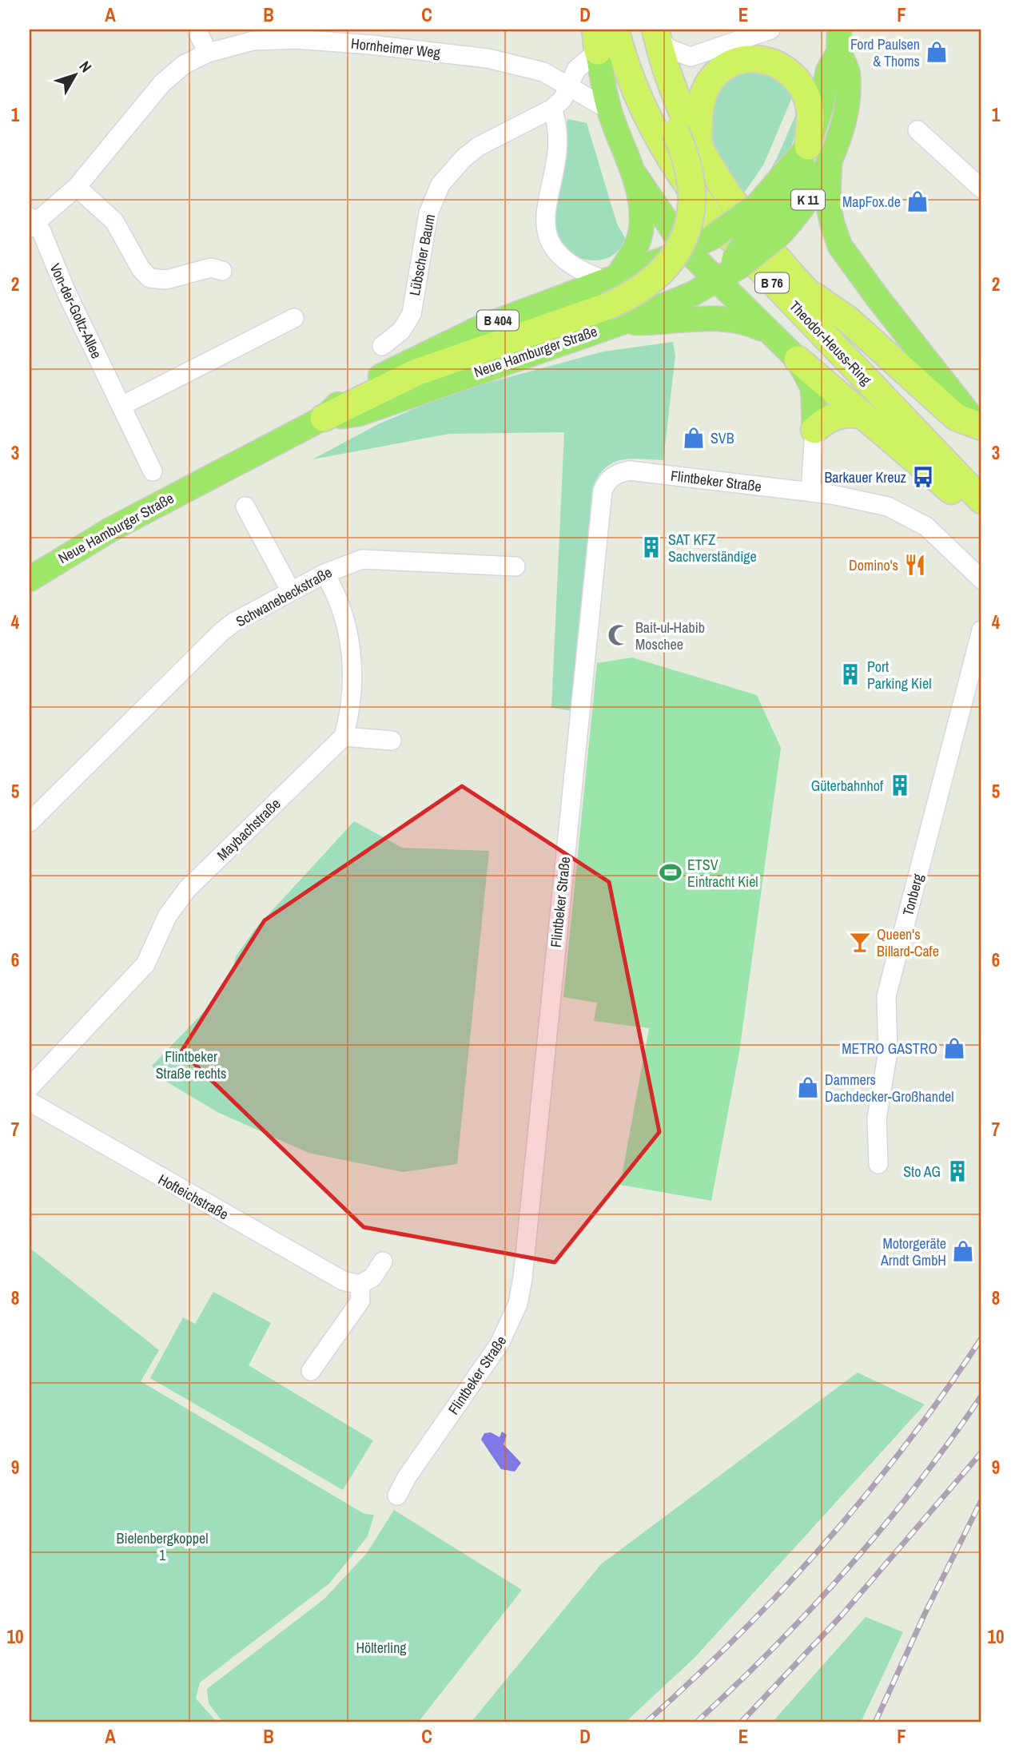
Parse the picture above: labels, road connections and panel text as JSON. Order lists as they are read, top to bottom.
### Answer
{
  "streets": {
    "highway": ["B 76", "Theodor-Heuss-Ring"],
    "main road": ["K 11", "B 404", "Neue Hamburger Straße"],
    "street": [
      "Hornheimer Weg",
      "Lübscher Baum",
      "Von-der-Goltz-Allee",
      "Flintbeker Straße",
      "Schwanebeckstraße",
      "Maybachstraße",
      "Tonberg",
      "Hofteichstraße"
    ]
  },
  "crossings": [
    ["Hornheimer Weg", "Lübscher Baum"],
    ["Hornheimer Weg", "Von-der-Goltz-Allee"],
    ["K 11", "B 76"],
    ["K 11", "B 404"],
    ["K 11", "Neue Hamburger Straße"],
    ["B 76", "B 404"],
    ["B 76", "Theodor-Heuss-Ring"],
    ["B 76", "Neue Hamburger Straße"],
    ["B 404", "Neue Hamburger Straße"]
  ],
  "parks": ["Flintbeker Straße rechts", "Bielenbergkoppel 1", "Hölterling"],
  "places": {
    "shop": [
      "Ford Paulsen & Thoms",
      "MapFox.de",
      "SVB",
      "METRO GASTRO",
      "Dammers Dachdecker-Großhandel",
      "Motorgeräte Arndt GmbH"
    ],
    "bus stop": ["Barkauer Kreuz"],
    "building": [
      "SAT KFZ Sachverständige",
      "Port Parking Kiel",
      "Güterbahnhof",
      "Sto AG"
    ],
    "restaurant": ["Domino's"],
    "mosque": ["Bait-ul-Habib Moschee"],
    "sports": ["ETSV Eintracht Kiel"],
    "bar": ["Queen's Billard-Cafe"]
  },
  "north": "top right",
  "grid": {
    "columns": [
      "A",
      "B",
      "C",
      "D",
      "E",
      "F"
    ],
    "rows": [
      "1",
      "2",
      "3",
      "4",
      "5",
      "6",
      "7",
      "8",
      "9",
      "10"
    ]
  }
}
